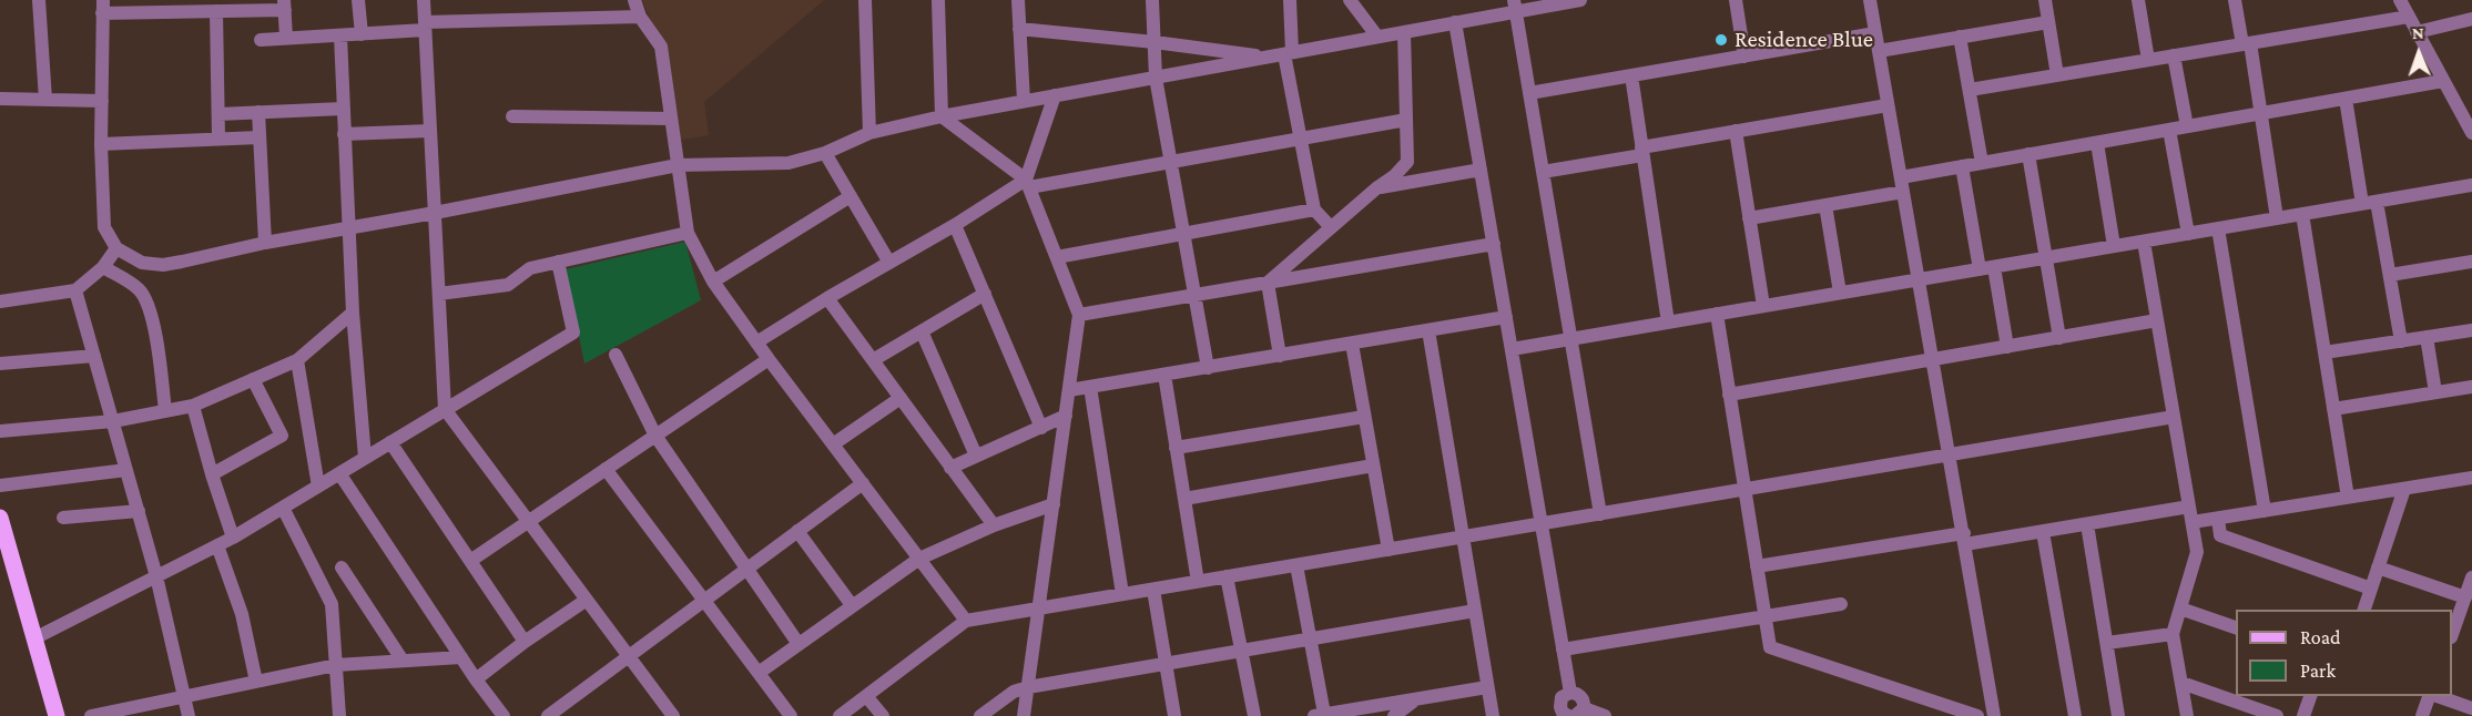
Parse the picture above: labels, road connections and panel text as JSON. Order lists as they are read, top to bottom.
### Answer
{
  "places": ["Residence Blue"],
  "legend": ["Road", "Park"],
  "north": "top"
}
